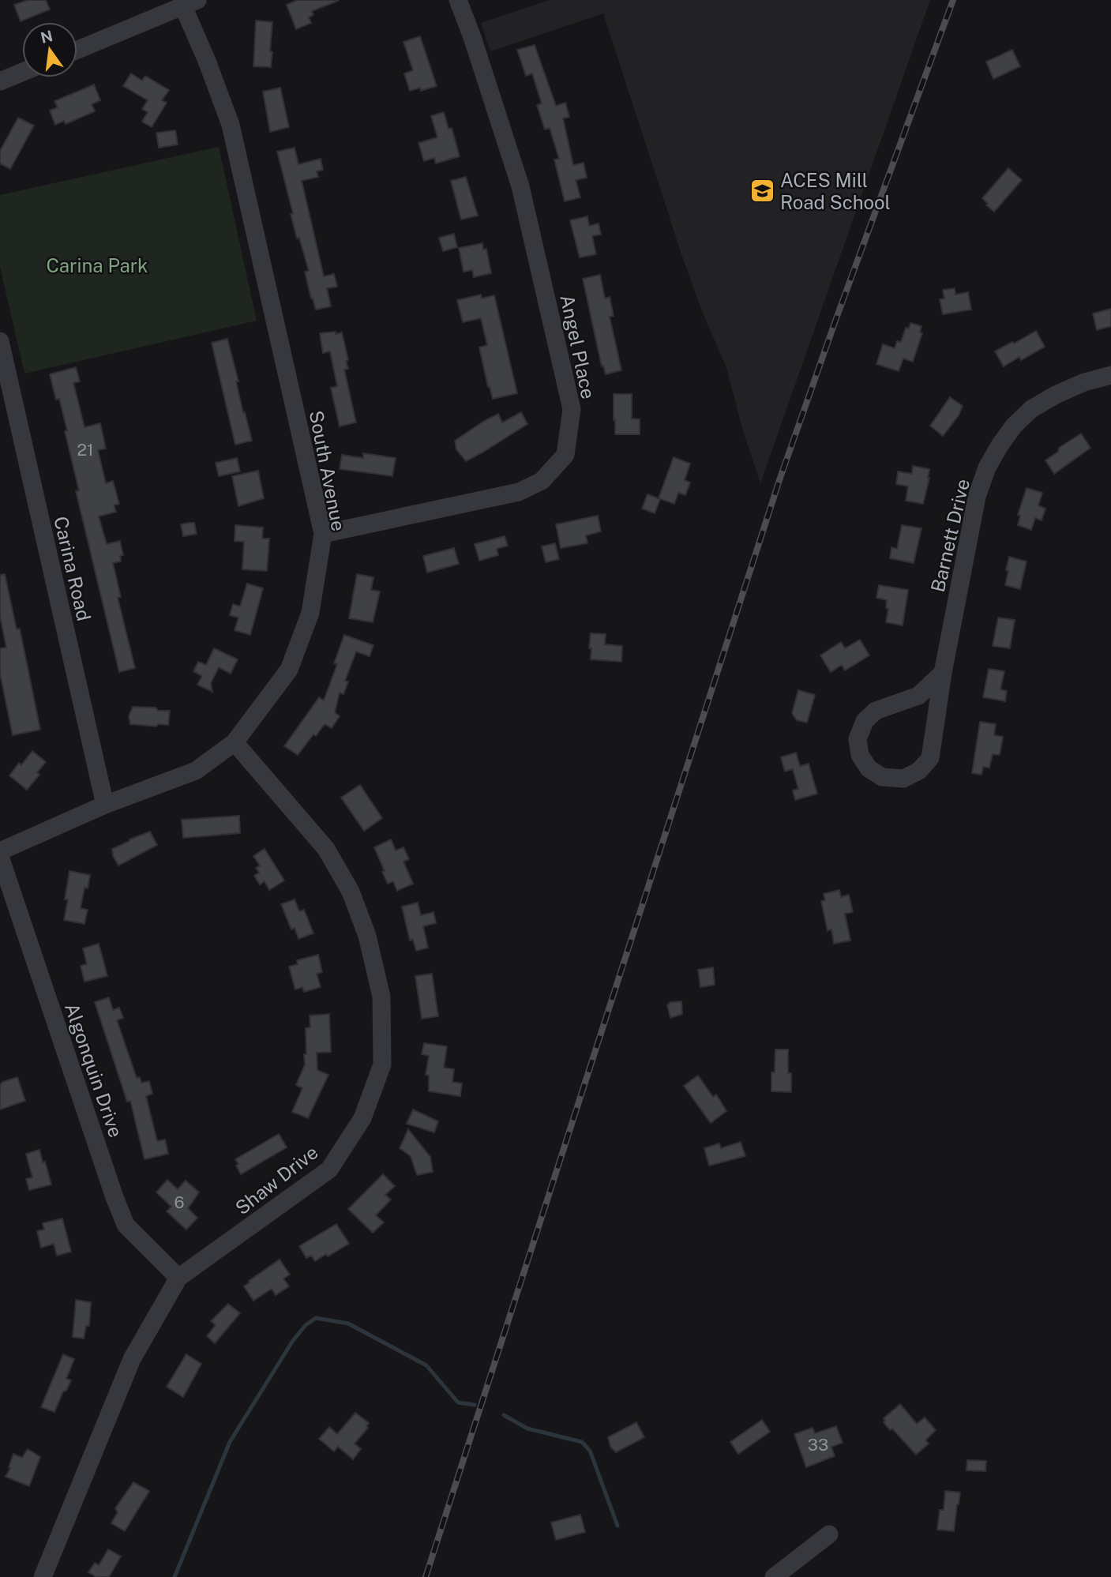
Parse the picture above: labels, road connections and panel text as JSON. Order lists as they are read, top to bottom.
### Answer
{
  "streets": {
    "street": [
      "Angel Place",
      "South Avenue",
      "Barnett Drive",
      "Carina Road",
      "Algonquin Drive",
      "Shaw Drive"
    ]
  },
  "crossings": [
    ["Angel Place", "South Avenue"],
    ["South Avenue", "Carina Road"],
    ["South Avenue", "Shaw Drive"],
    ["Algonquin Drive", "Shaw Drive"]
  ],
  "parks": ["Carina Park"],
  "places": {
    "school or university": ["ACES Mill Road School"]
  },
  "house_numbers": ["21", "6", "33"],
  "north": "top"
}
